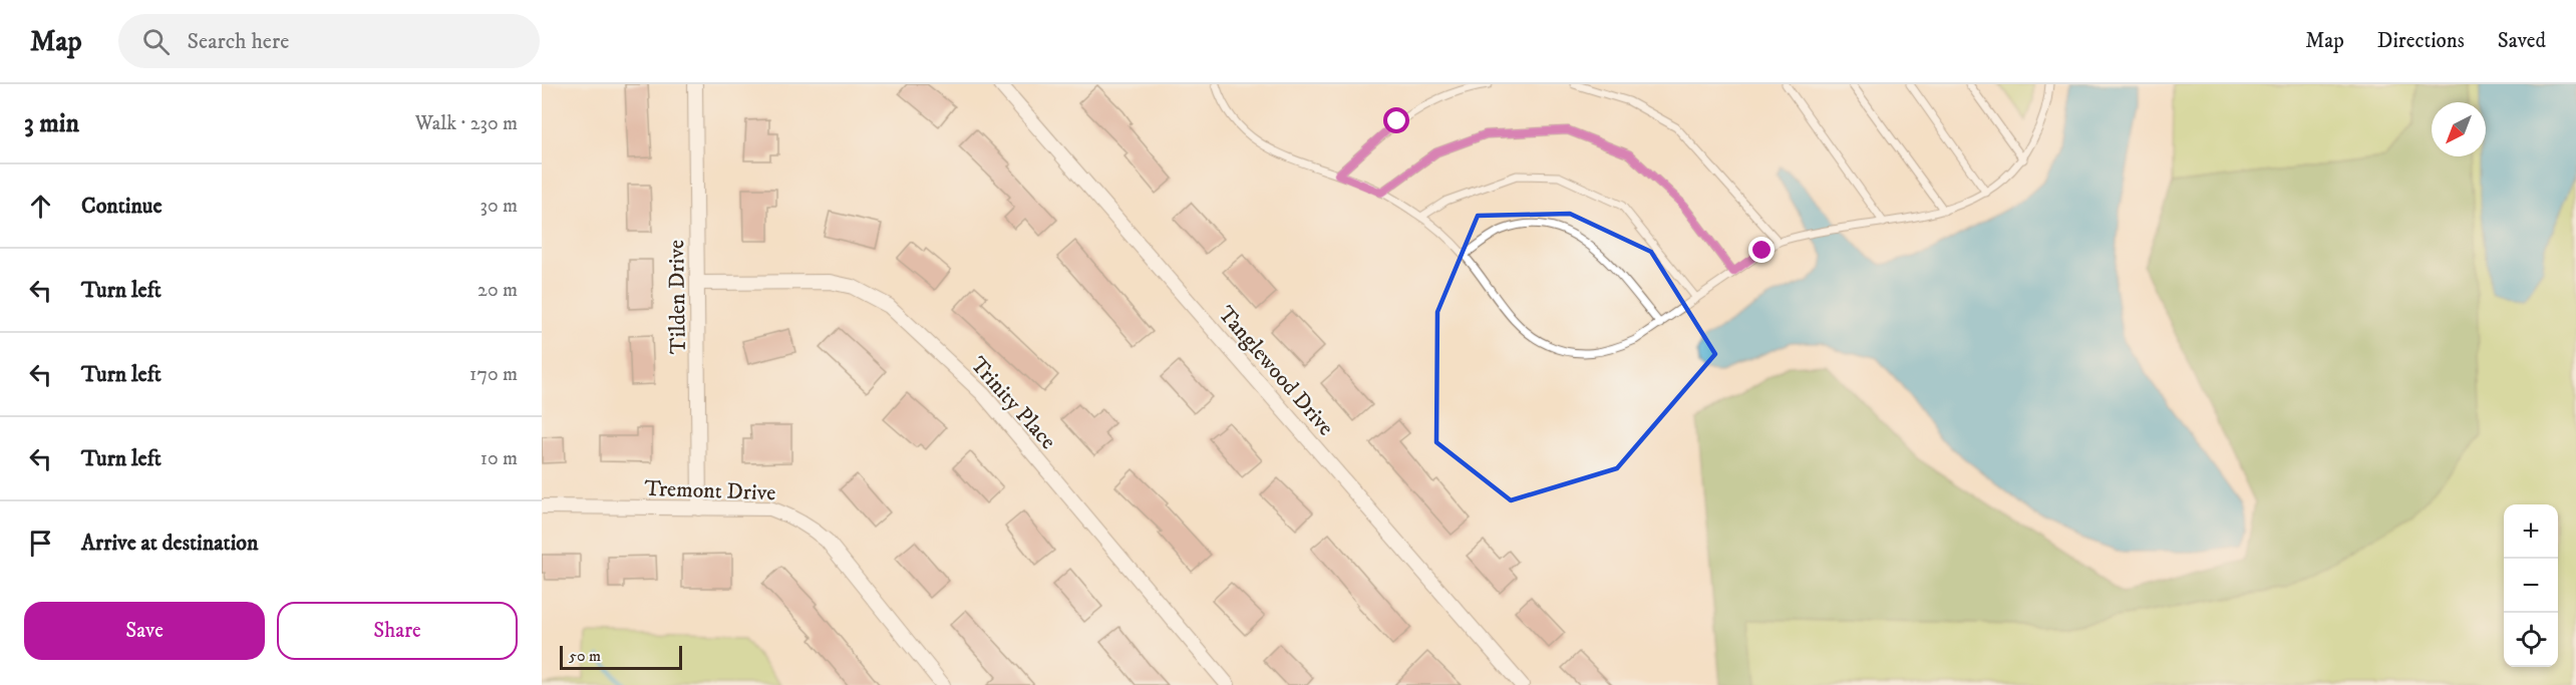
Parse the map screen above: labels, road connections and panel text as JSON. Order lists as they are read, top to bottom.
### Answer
{
  "streets": {
    "street": [
      "Tilden Drive",
      "Tanglewood Drive",
      "Trinity Place",
      "Tremont Drive"
    ]
  },
  "crossings": [
    ["Tilden Drive", "Trinity Place"],
    ["Tilden Drive", "Tremont Drive"]
  ],
  "scale_bar": "50 m",
  "north": "bottom left",
  "page": {
    "header": "Map",
    "search": "Search here",
    "nav": ["Map", "Directions", "Saved"],
    "heading": ["3 min", "Walk · 230 m"],
    "list": [
      ["Continue", "30 m"],
      ["Turn left", "20 m"],
      ["Turn left", "170 m"],
      ["Turn left", "10 m"],
      "Arrive at destination"
    ],
    "map_buttons": ["+", "−"],
    "buttons": ["Save", "Share"],
    "scale": "50 m"
  }
}
